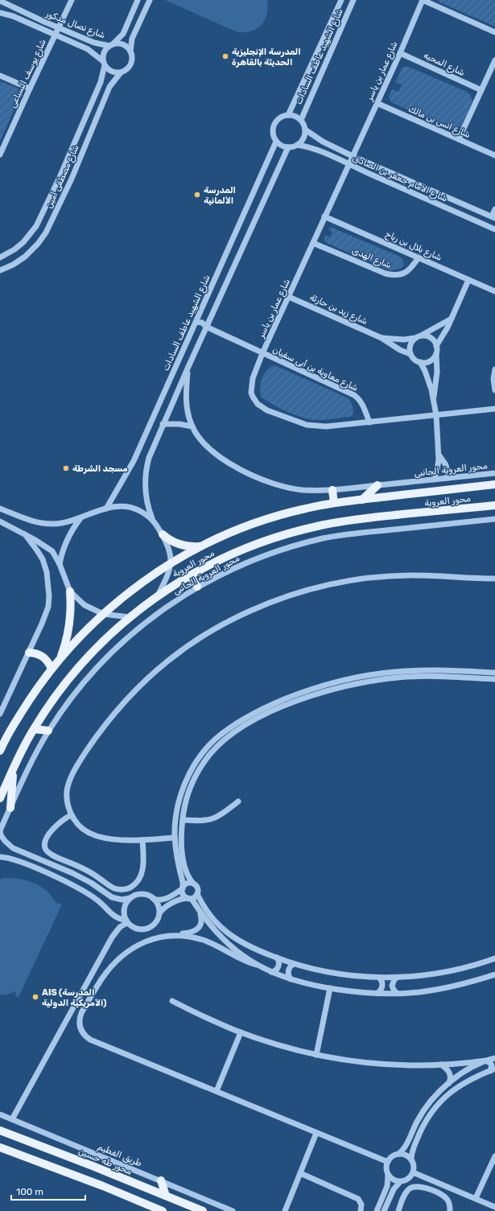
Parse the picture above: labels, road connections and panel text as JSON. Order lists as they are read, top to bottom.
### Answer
{
  "streets": {
    "main road": ["محور العروبة", "محور طه حسين"],
    "street": [
      "شارع نصال مدكور",
      "شارع الشهيد عاطف السادات",
      "شارع المحبه",
      "شارع عمار بن ياسر",
      "شارع يوسف السباعى",
      "شارع انس بن مالك",
      "شارع مصطفى أمين",
      "شارع الامام جعفر بن الصادق",
      "شارع بلال بن رباح",
      "شارع الهدى",
      "شارع زيد بن حارثة",
      "شارع معاوية بن أبى سفيان",
      "محور العروبة الجانبى",
      "طريق الفطيم"
    ]
  },
  "crossings": [
    ["شارع نصال مدكور", "شارع يوسف السباعى"],
    ["شارع نصال مدكور", "شارع مصطفى أمين"],
    ["شارع الشهيد عاطف السادات", "شارع الامام جعفر بن الصادق"],
    ["شارع الشهيد عاطف السادات", "شارع معاوية بن أبى سفيان"],
    ["شارع الشهيد عاطف السادات", "محور العروبة"],
    ["شارع المحبه", "شارع عمار بن ياسر"],
    ["شارع عمار بن ياسر", "شارع انس بن مالك"],
    ["شارع عمار بن ياسر", "شارع الامام جعفر بن الصادق"],
    ["شارع عمار بن ياسر", "شارع بلال بن رباح"],
    ["شارع عمار بن ياسر", "شارع الهدى"],
    ["شارع عمار بن ياسر", "شارع زيد بن حارثة"],
    ["شارع عمار بن ياسر", "شارع معاوية بن أبى سفيان"],
    ["شارع بلال بن رباح", "شارع الهدى"]
  ],
  "places": [
    "المدرسة الإنجليزية الحديثة بالقاهرة",
    "المدرسة الألمانية",
    "مسجد الشرطة",
    "AIS (المدرسة الأمريكية الدولية)"
  ],
  "scale_bar": "100 m"
}
